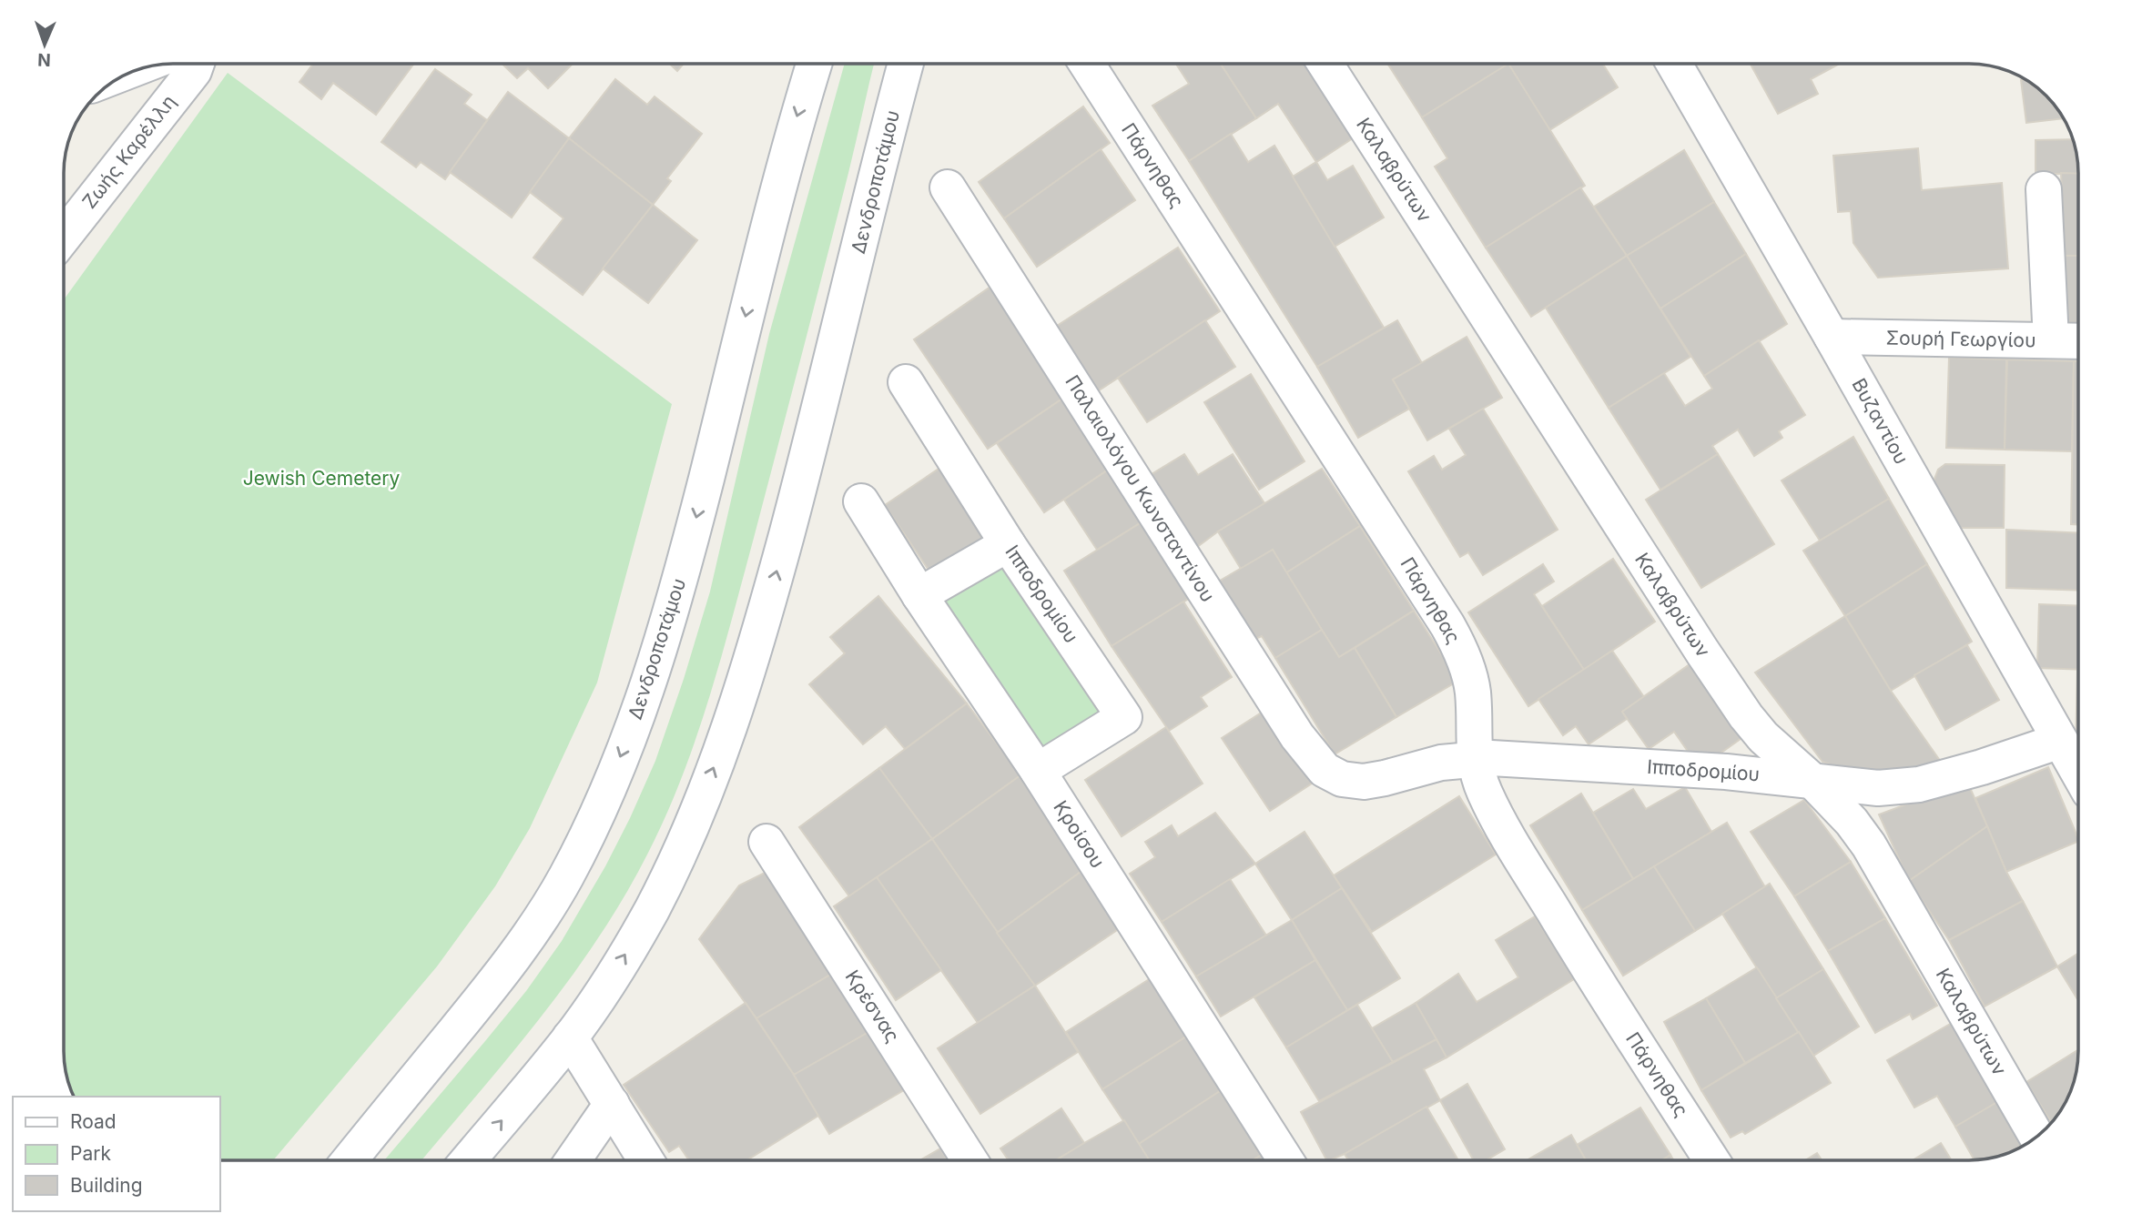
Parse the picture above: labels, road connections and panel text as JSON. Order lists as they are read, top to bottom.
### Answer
{
  "streets": {
    "street": [
      "Ζωής Καρέλλη",
      "Πάρνηθας",
      "Καλαβρύτων",
      "Δενδροποτάμου",
      "Σουρή Γεωργίου",
      "Βυζαντίου",
      "Παλαιολόγου Κωνσταντίνου",
      "Ιπποδρομίου",
      "Κροίσου",
      "Κρέσνας"
    ]
  },
  "crossings": [
    ["Πάρνηθας", "Ιπποδρομίου"],
    ["Καλαβρύτων", "Ιπποδρομίου"],
    ["Σουρή Γεωργίου", "Βυζαντίου"],
    ["Βυζαντίου", "Ιπποδρομίου"],
    ["Παλαιολόγου Κωνσταντίνου", "Ιπποδρομίου"],
    ["Ιπποδρομίου", "Κροίσου"]
  ],
  "parks": ["Jewish Cemetery"],
  "legend": ["Road", "Park", "Building"],
  "north": "bottom"
}
